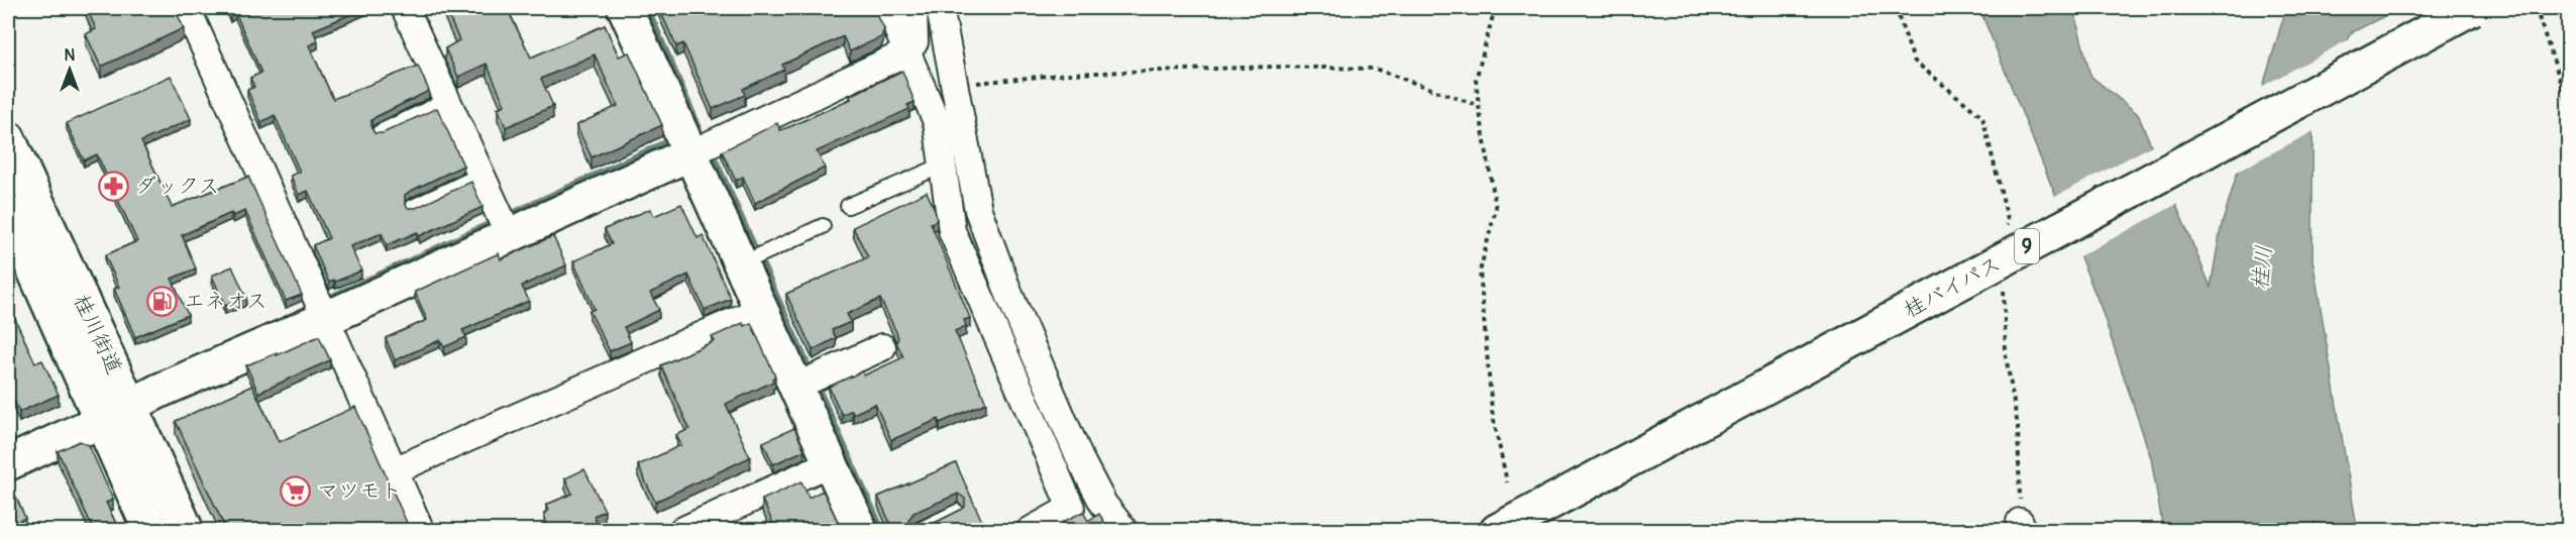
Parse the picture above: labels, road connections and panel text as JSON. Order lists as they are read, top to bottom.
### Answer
{
  "streets": {
    "main road": ["9", "桂バイパス", "桂川街道"]
  },
  "water": ["桂川"],
  "places": {
    "pharmacy": ["ダックス"],
    "fuel station": ["エネオス"],
    "supermarket": ["マツモト"]
  },
  "north": "top"
}
